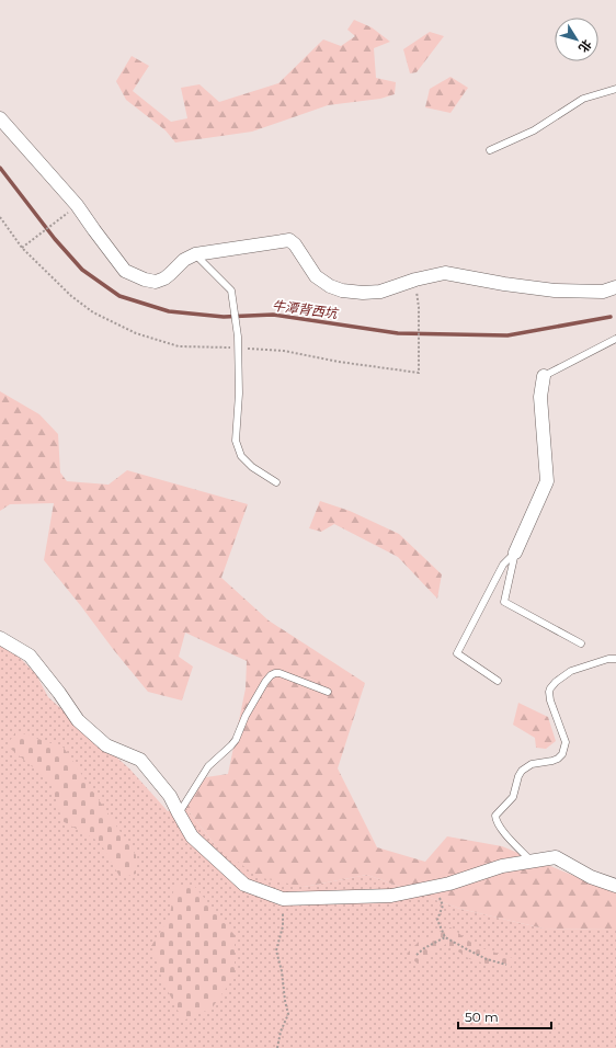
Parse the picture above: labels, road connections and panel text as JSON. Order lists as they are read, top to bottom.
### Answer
{
  "water": ["牛潭背西坑"],
  "scale_bar": "50 m",
  "north": "bottom right"
}
